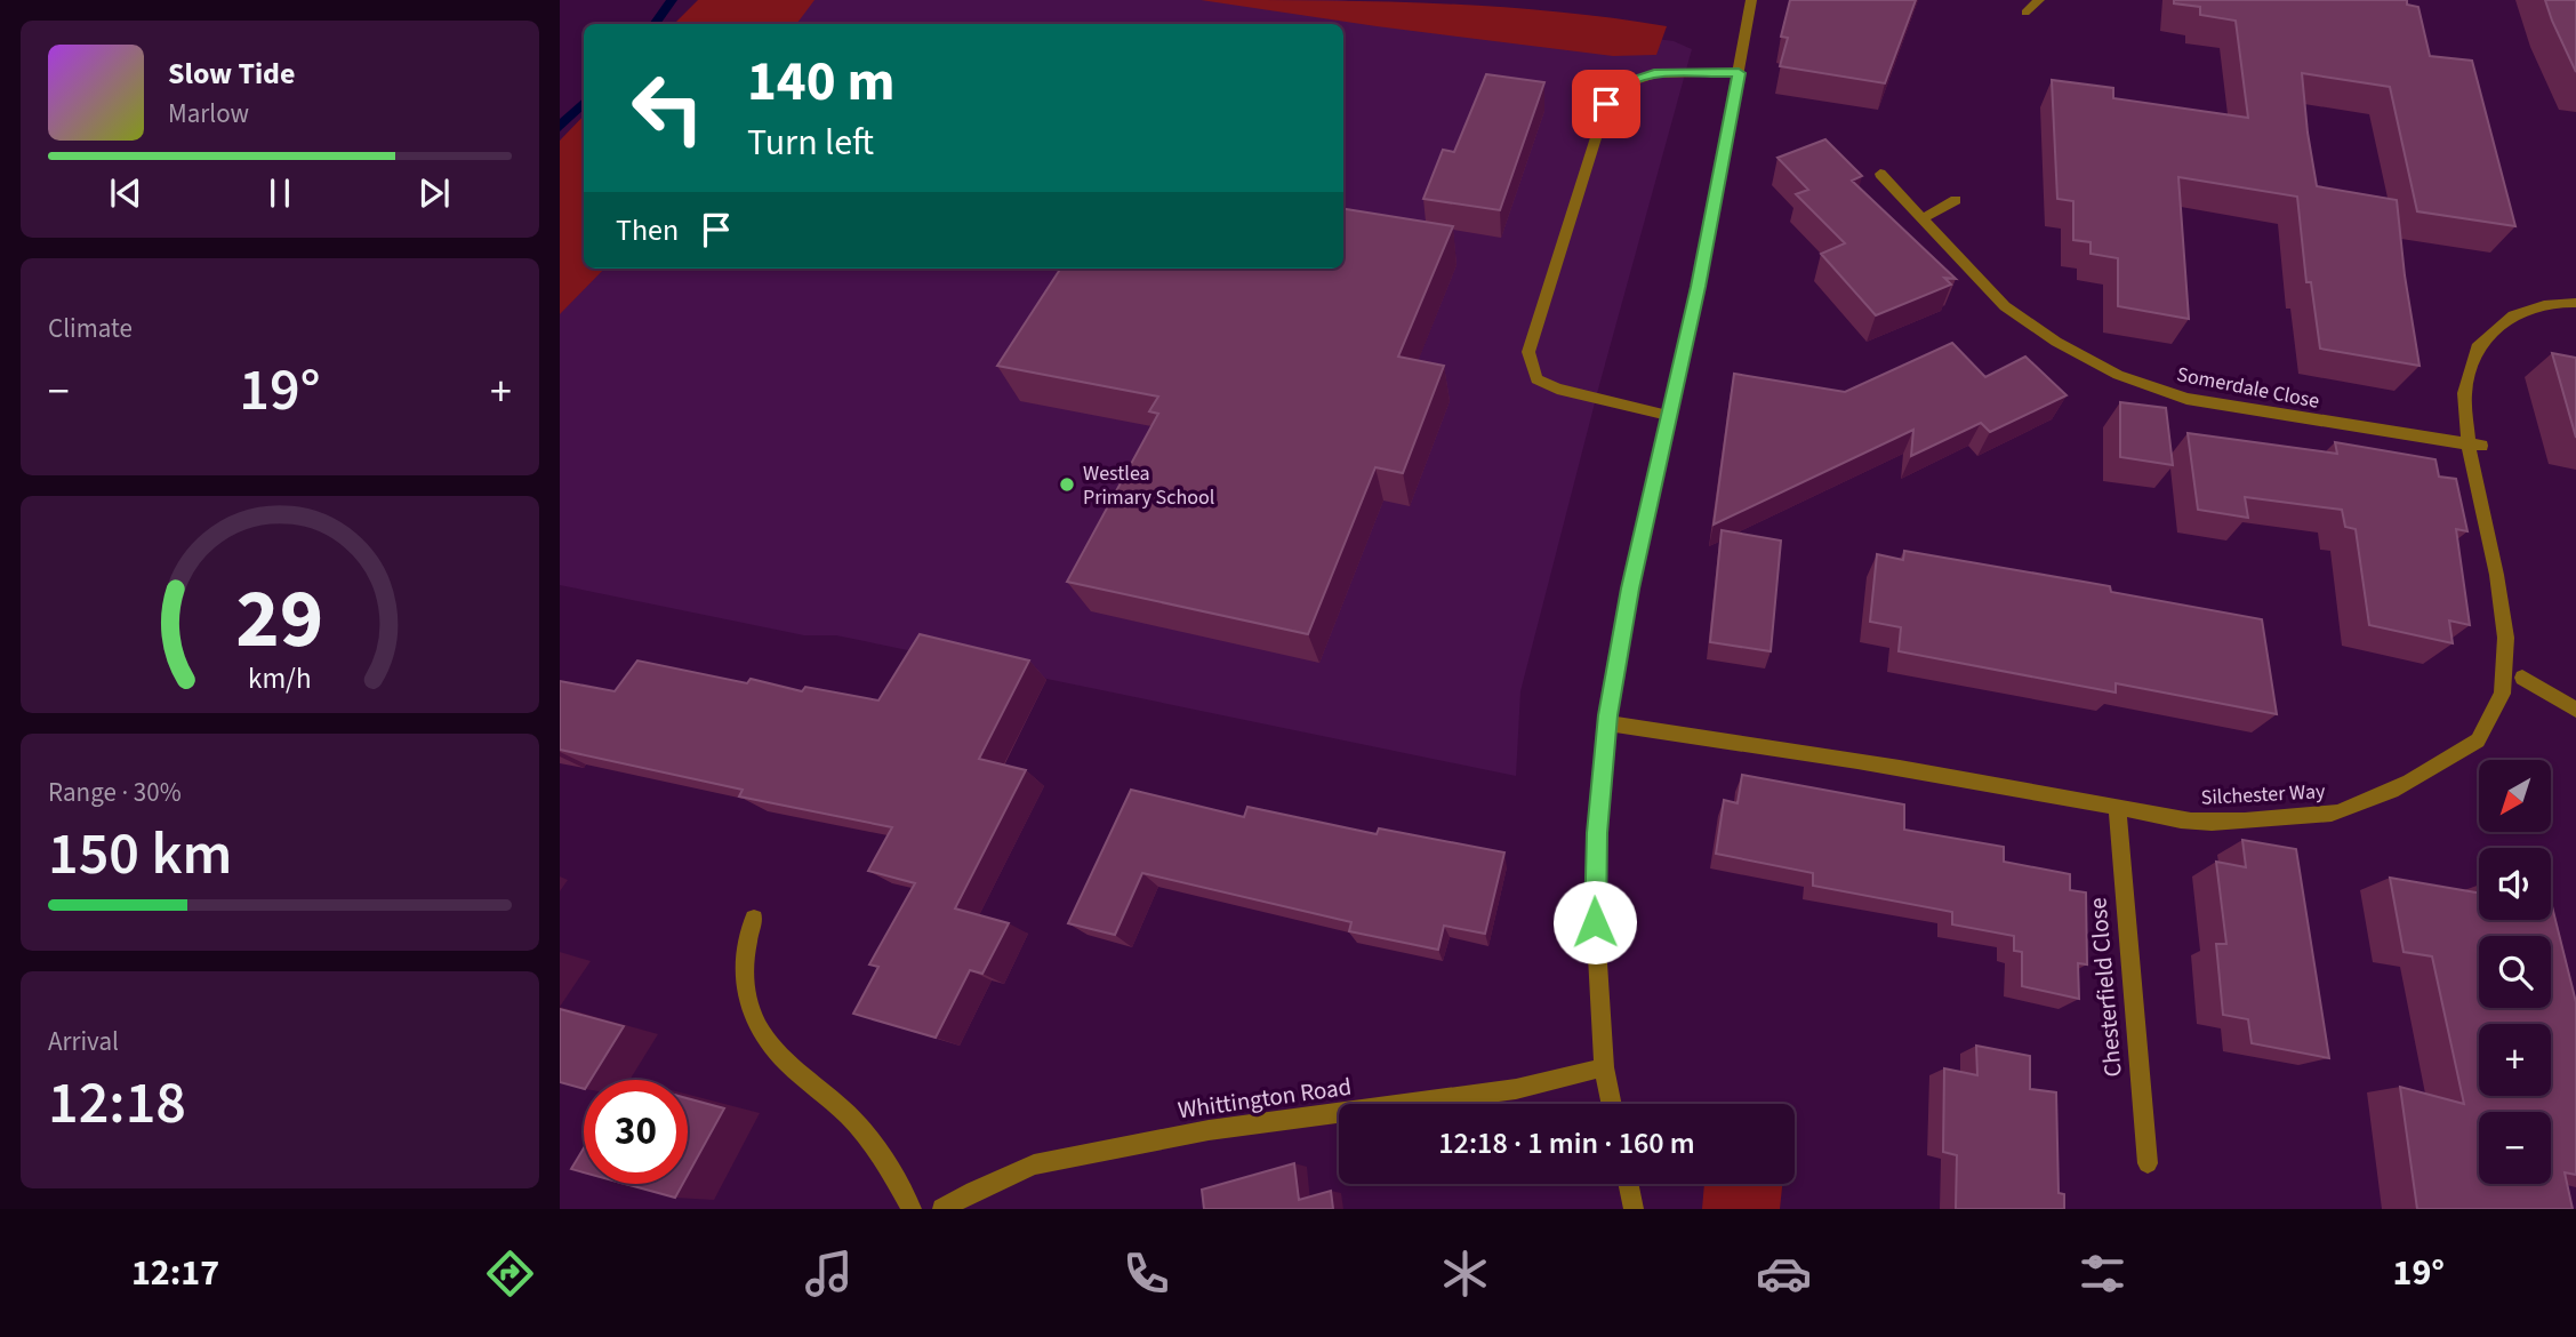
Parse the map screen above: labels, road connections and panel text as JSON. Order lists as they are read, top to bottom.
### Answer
{
  "streets": {
    "street": [
      "Somerdale Close",
      "Silchester Way",
      "Chesterfield Close",
      "Whittington Road"
    ]
  },
  "crossings": [
    ["Silchester Way", "Chesterfield Close"]
  ],
  "places": ["Westlea Primary School"],
  "north": "bottom left",
  "page": {
    "turn": ["140 m", "Turn left"],
    "song": ["Slow Tide", "Marlow"],
    "then": "Then",
    "tile": [
      "Climate",
      ["Range · 30%", "150 km"],
      ["Arrival", "12:18"]
    ],
    "heat": ["−", "19°", "+"],
    "map_buttons": ["+", "−"],
    "limit": "30",
    "trip": "12:18 · 1 min · 160 m",
    "tabs": ["12:17", "19°"],
    "gauge": ["29", "km/h"]
  }
}
